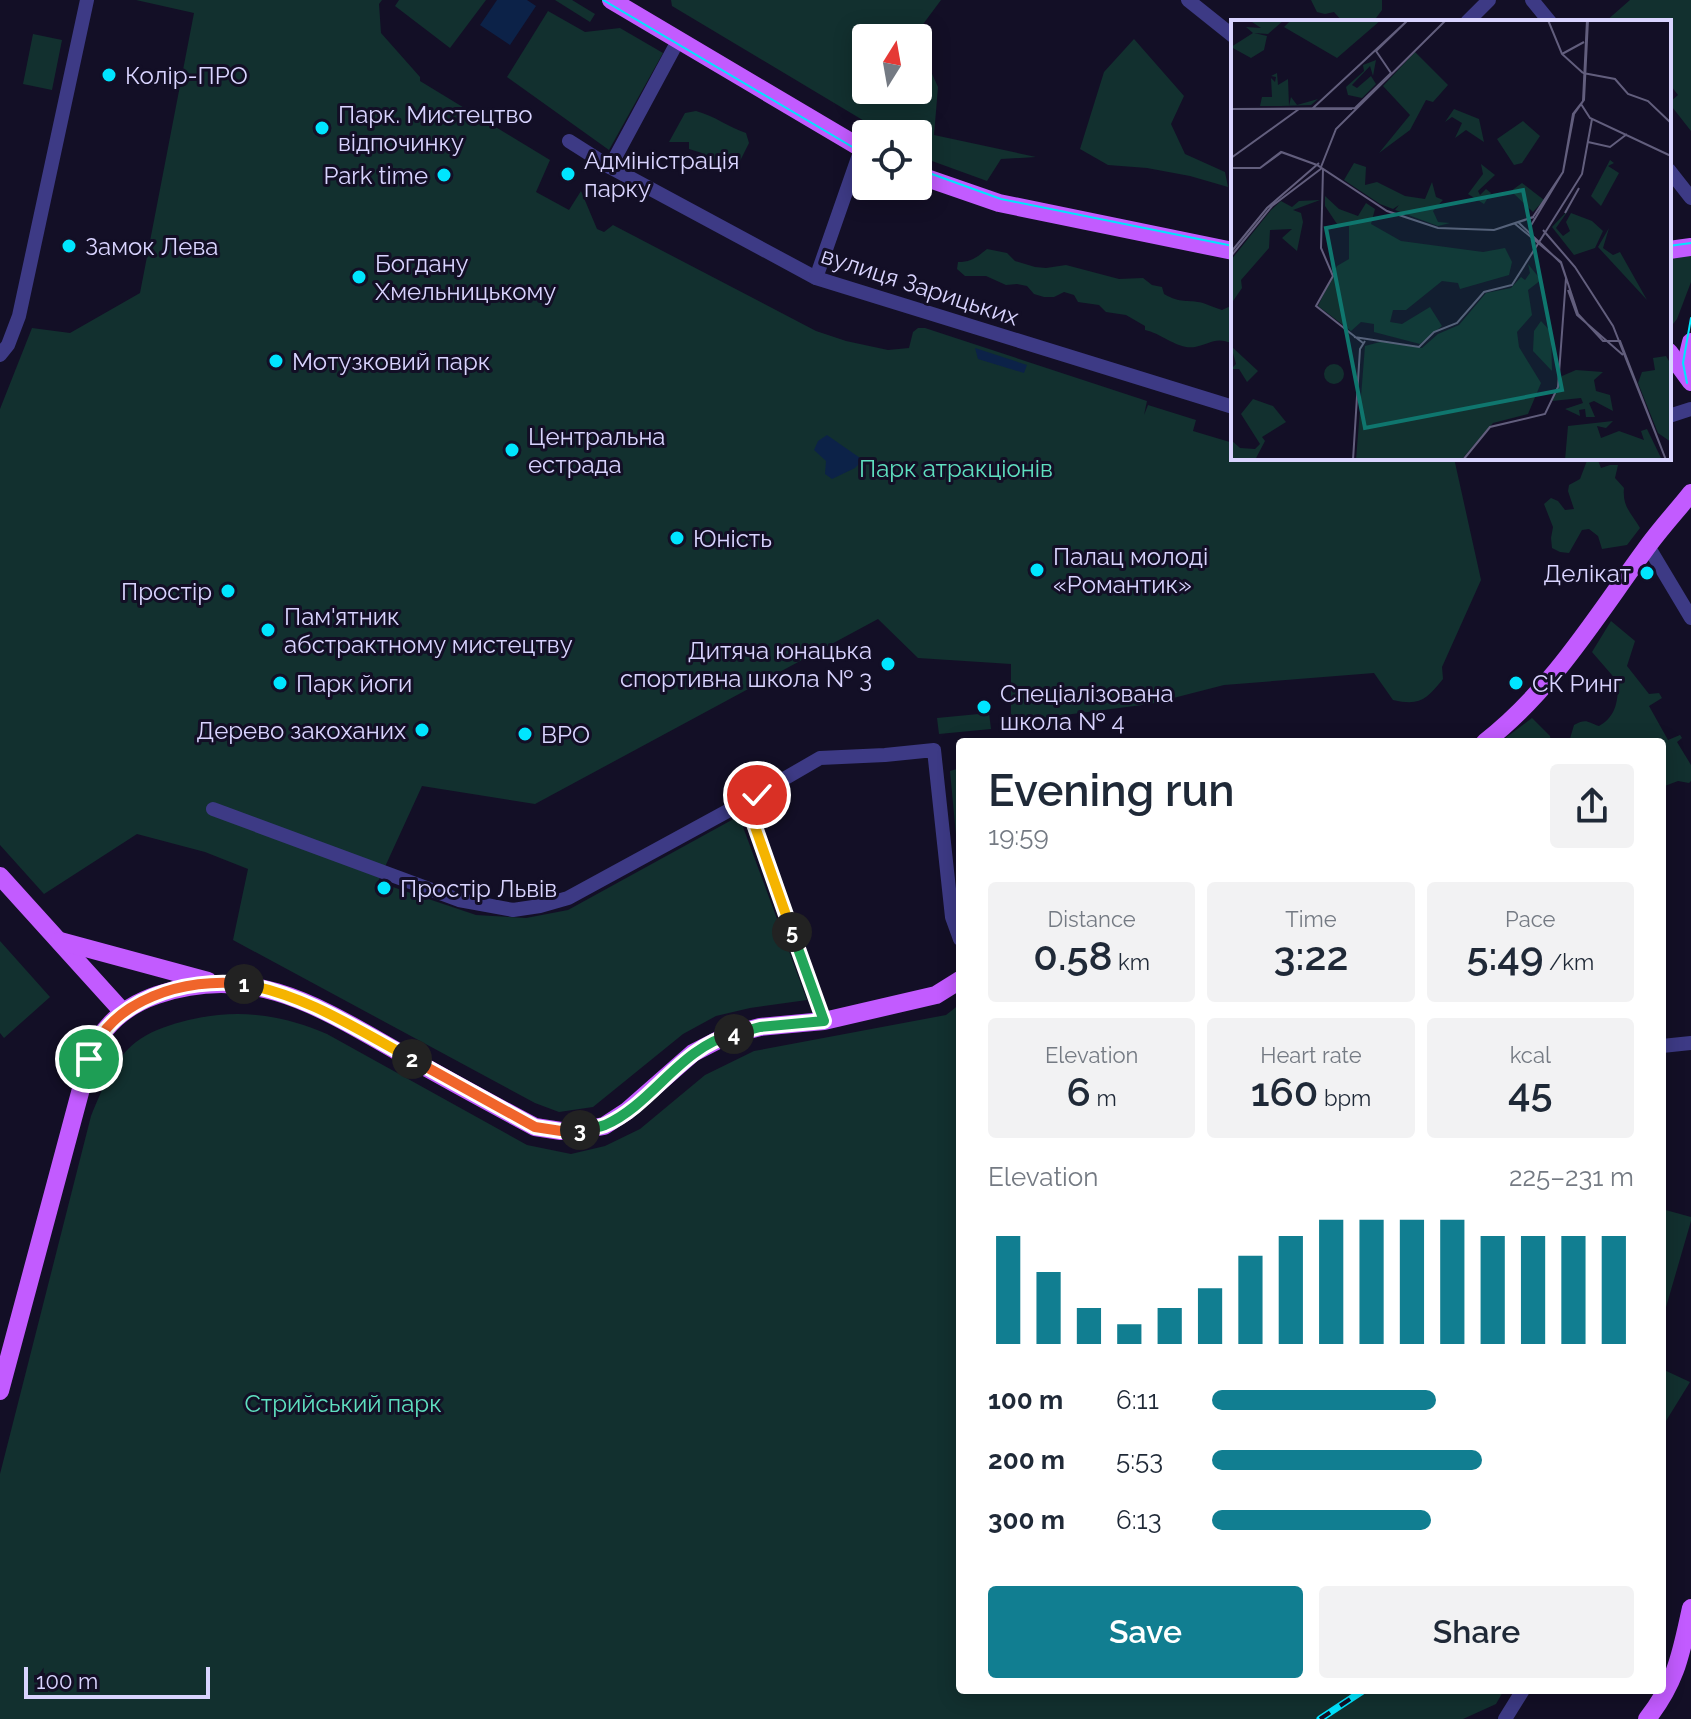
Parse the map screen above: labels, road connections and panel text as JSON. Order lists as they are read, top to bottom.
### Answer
{
  "streets": {
    "street": ["вулиця Зарицьких"]
  },
  "parks": ["Парк атракціонів", "Стрийський парк"],
  "places": [
    "Колір-ПРО",
    "Парк. Мистецтво відпочинку",
    "Адміністрація парку",
    "Park time",
    "Замок Лева",
    "Богдану Хмельницькому",
    "Мотузковий парк",
    "Центральна естрада",
    "Юність",
    "Палац молоді «Романтик»",
    "Делікат",
    "Простір",
    "Пам'ятник абстрактному мистецтву",
    "Дитяча юнацька спортивна школа № 3",
    "Парк йоги",
    "СК Ринг",
    "Спеціалізована школа № 4",
    "Дерево закоханих",
    "ВРО",
    "Простір Львів"
  ],
  "scale_bar": "100 m",
  "north": "top",
  "page": {
    "heading": ["Evening run", "19:59"],
    "stats": [
      ["Distance", "0.58 km"],
      ["Time", "3:22"],
      ["Pace", "5:49 /km"],
      ["Elevation", "6 m"],
      ["Heart rate", "160 bpm"],
      ["kcal", "45"]
    ],
    "pins": [
      "5",
      "1",
      "4",
      "2",
      "3"
    ],
    "chart": ["Elevation", "225–231 m"],
    "list": [
      {
        "name": "100 m",
        "note": "6:11"
      },
      {
        "name": "200 m",
        "note": "5:53"
      },
      {
        "name": "300 m",
        "note": "6:13"
      }
    ],
    "buttons": ["Save", "Share"],
    "scale": "100 m"
  }
}
